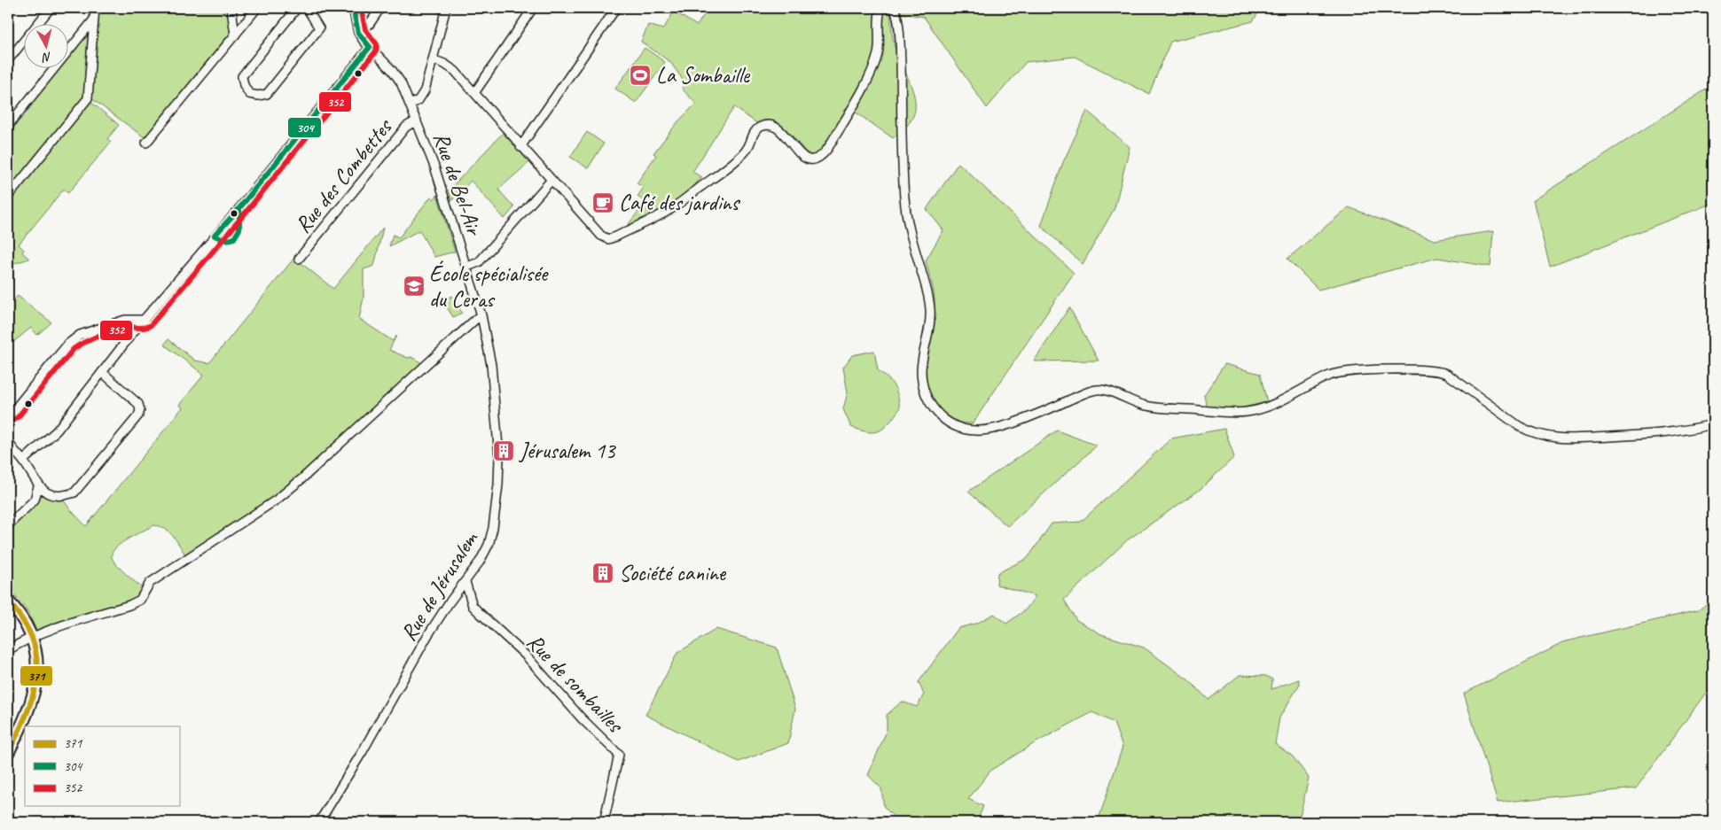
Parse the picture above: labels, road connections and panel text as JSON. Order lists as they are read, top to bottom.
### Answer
{
  "streets": {
    "street": [
      "Rue des Combettes",
      "Rue de Bel-Air",
      "Rue de Jérusalem",
      "Rue de sombailles"
    ]
  },
  "crossings": [
    ["Rue des Combettes", "Rue de Bel-Air"],
    ["Rue de Bel-Air", "Rue de Jérusalem"],
    ["Rue de Jérusalem", "Rue de sombailles"]
  ],
  "places": {
    "sports": ["La Sombaille"],
    "cafe": ["Café des jardins"],
    "school or university": ["École spécialisée du Ceras"],
    "building": ["Jérusalem 13", "Société canine"]
  },
  "lines": ["transit line 304", "transit line 352", "transit line 371"],
  "legend": ["371", "304", "352"],
  "north": "bottom"
}
